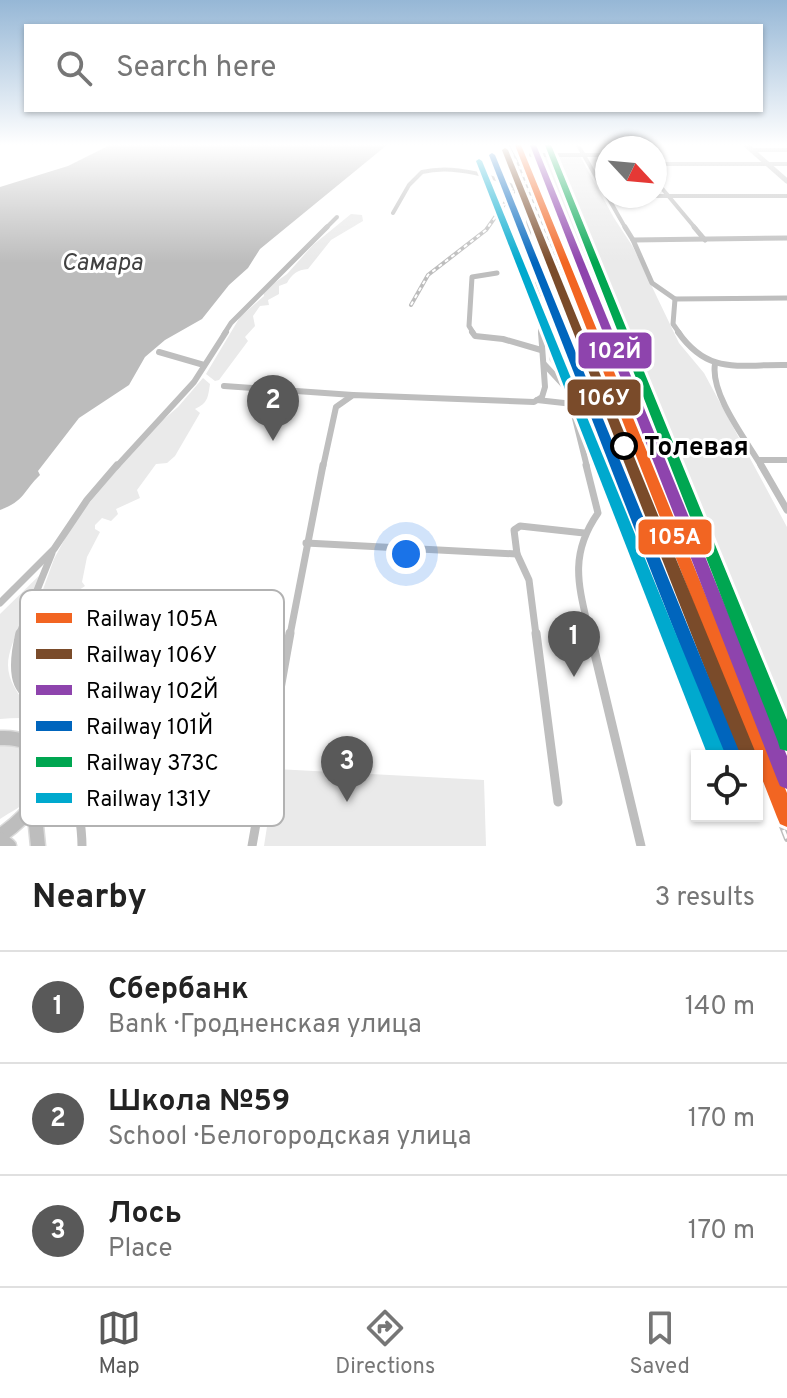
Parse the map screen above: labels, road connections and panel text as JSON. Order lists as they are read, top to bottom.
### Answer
{
  "water": ["Самара"],
  "places": ["Толевая"],
  "lines": [
    "rail line 105А",
    "rail line 106У",
    "rail line 102Й",
    "rail line 101Й",
    "rail line 373C",
    "rail line 131У"
  ],
  "legend": [
    "Railway 105А",
    "Railway 106У",
    "Railway 102Й",
    "Railway 101Й",
    "Railway 373C",
    "Railway 131У"
  ],
  "north": "bottom right",
  "page": {
    "search": "Search here",
    "pins": ["2", "1", "3"],
    "heading": ["Nearby", "3 results"],
    "list": [
      {
        "mark": "1",
        "name": "Сбербанк",
        "note": "Bank · Гродненская улица",
        "value": "140 m"
      },
      {
        "mark": "2",
        "name": "Школа №59",
        "note": "School · Белогородская улица",
        "value": "170 m"
      },
      {
        "mark": "3",
        "name": "Лось",
        "note": "Place",
        "value": "170 m"
      }
    ],
    "nav": ["Map", "Directions", "Saved"]
  }
}
